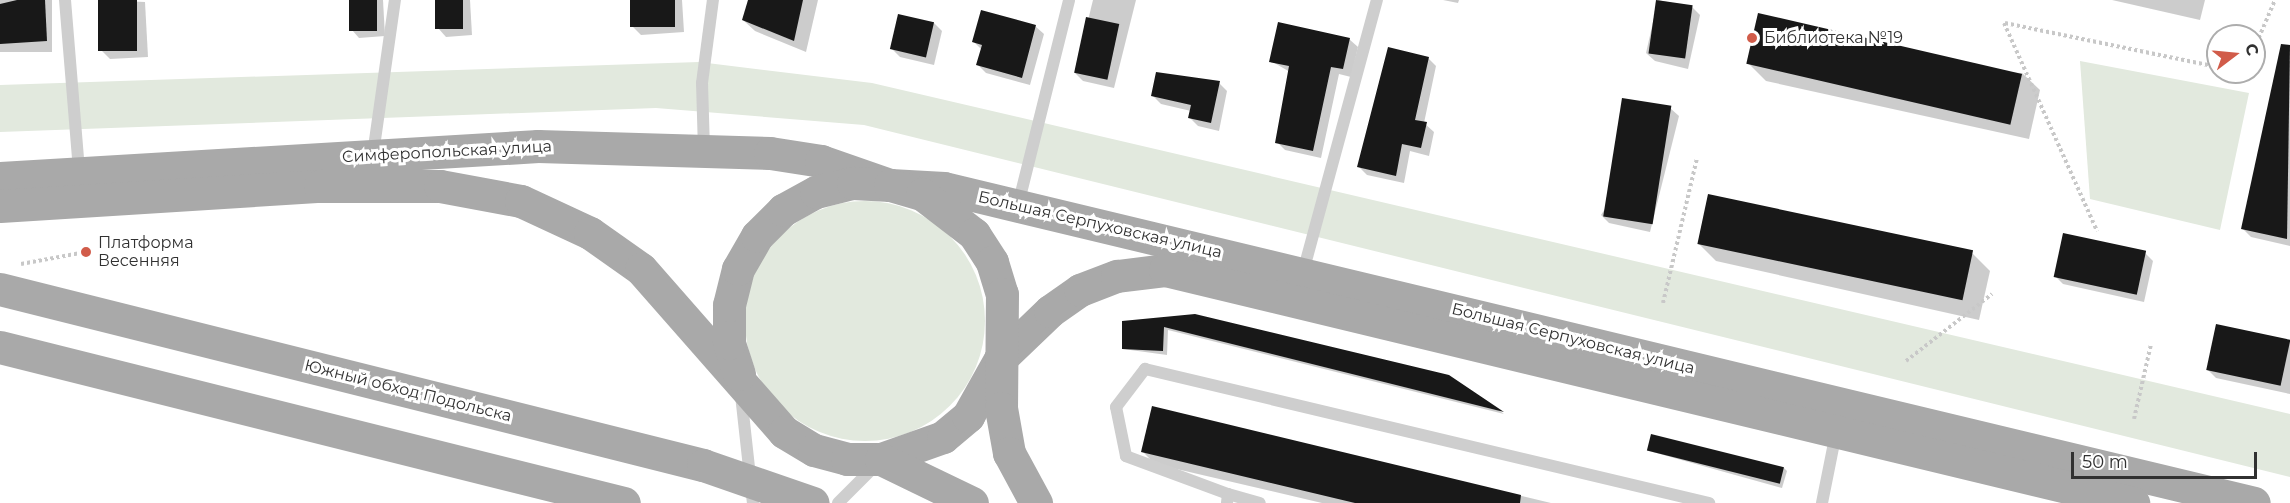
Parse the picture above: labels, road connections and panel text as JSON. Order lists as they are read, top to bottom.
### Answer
{
  "streets": {
    "main road": ["Симферопольская улица", "Большая Серпуховская улица", "Южный обход Подольска"]
  },
  "crossings": [
    ["Симферопольская улица", "Большая Серпуховская улица"]
  ],
  "places": ["Библиотека №19", "Платформа Весенняя"],
  "scale_bar": "50 m",
  "north": "right"
}
